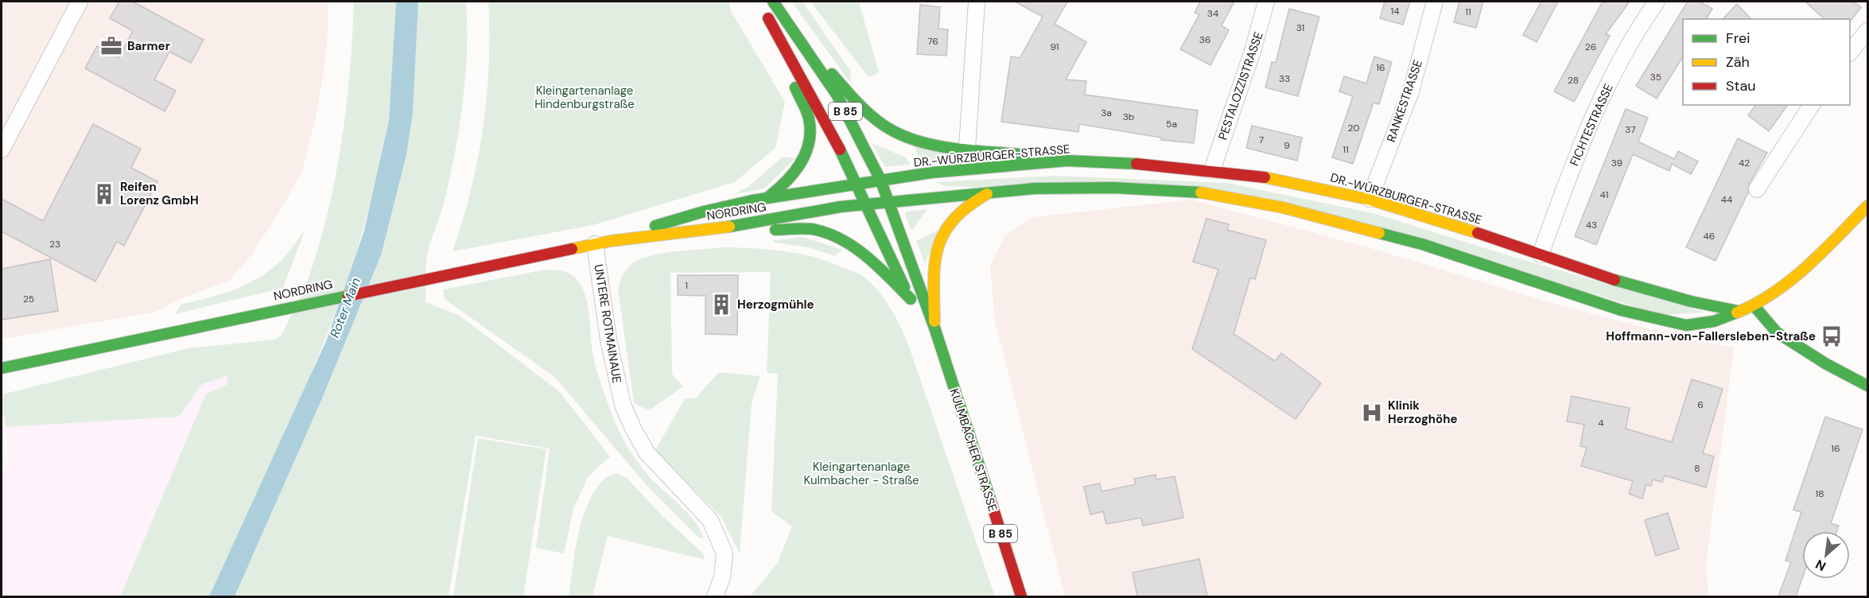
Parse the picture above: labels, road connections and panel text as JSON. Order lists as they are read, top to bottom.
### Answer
{
  "streets": {
    "main road": [
      "B 85",
      "DR.-WÜRZBURGER-STRASSE",
      "NORDRING",
      "KULMBACHER STRASSE"
    ],
    "street": [
      "PESTALOZZISTRASSE",
      "RANKESTRASSE",
      "FICHTESTRASSE",
      "UNTERE ROTMAINAUE"
    ]
  },
  "crossings": [
    ["PESTALOZZISTRASSE", "DR.-WÜRZBURGER-STRASSE"],
    ["RANKESTRASSE", "DR.-WÜRZBURGER-STRASSE"],
    ["B 85", "DR.-WÜRZBURGER-STRASSE"],
    ["B 85", "NORDRING"],
    ["B 85", "KULMBACHER STRASSE"],
    ["FICHTESTRASSE", "DR.-WÜRZBURGER-STRASSE"],
    ["DR.-WÜRZBURGER-STRASSE", "NORDRING"],
    ["NORDRING", "UNTERE ROTMAINAUE"],
    ["NORDRING", "KULMBACHER STRASSE"]
  ],
  "water": ["Roter Main"],
  "parks": ["Kleingartenanlage Hindenburgstraße", "Kleingartenanlage Kulmbacher - Straße"],
  "places": {
    "office": ["Barmer"],
    "building": ["Reifen Lorenz GmbH", "Herzogmühle"],
    "bus stop": ["Hoffmann-von-Fallersleben-Straße"],
    "hospital": ["Klinik Herzoghöhe"]
  },
  "house_numbers": [
    "14",
    "11",
    "34",
    "31",
    "36",
    "76",
    "91",
    "26",
    "16",
    "35",
    "33",
    "28",
    "3a",
    "3b",
    "5a",
    "20",
    "37",
    "7",
    "9",
    "11",
    "39",
    "42",
    "41",
    "44",
    "43",
    "46",
    "23",
    "1",
    "25",
    "6",
    "4",
    "16",
    "8",
    "18"
  ],
  "legend": ["Frei", "Zäh", "Stau"],
  "north": "bottom left"
}
